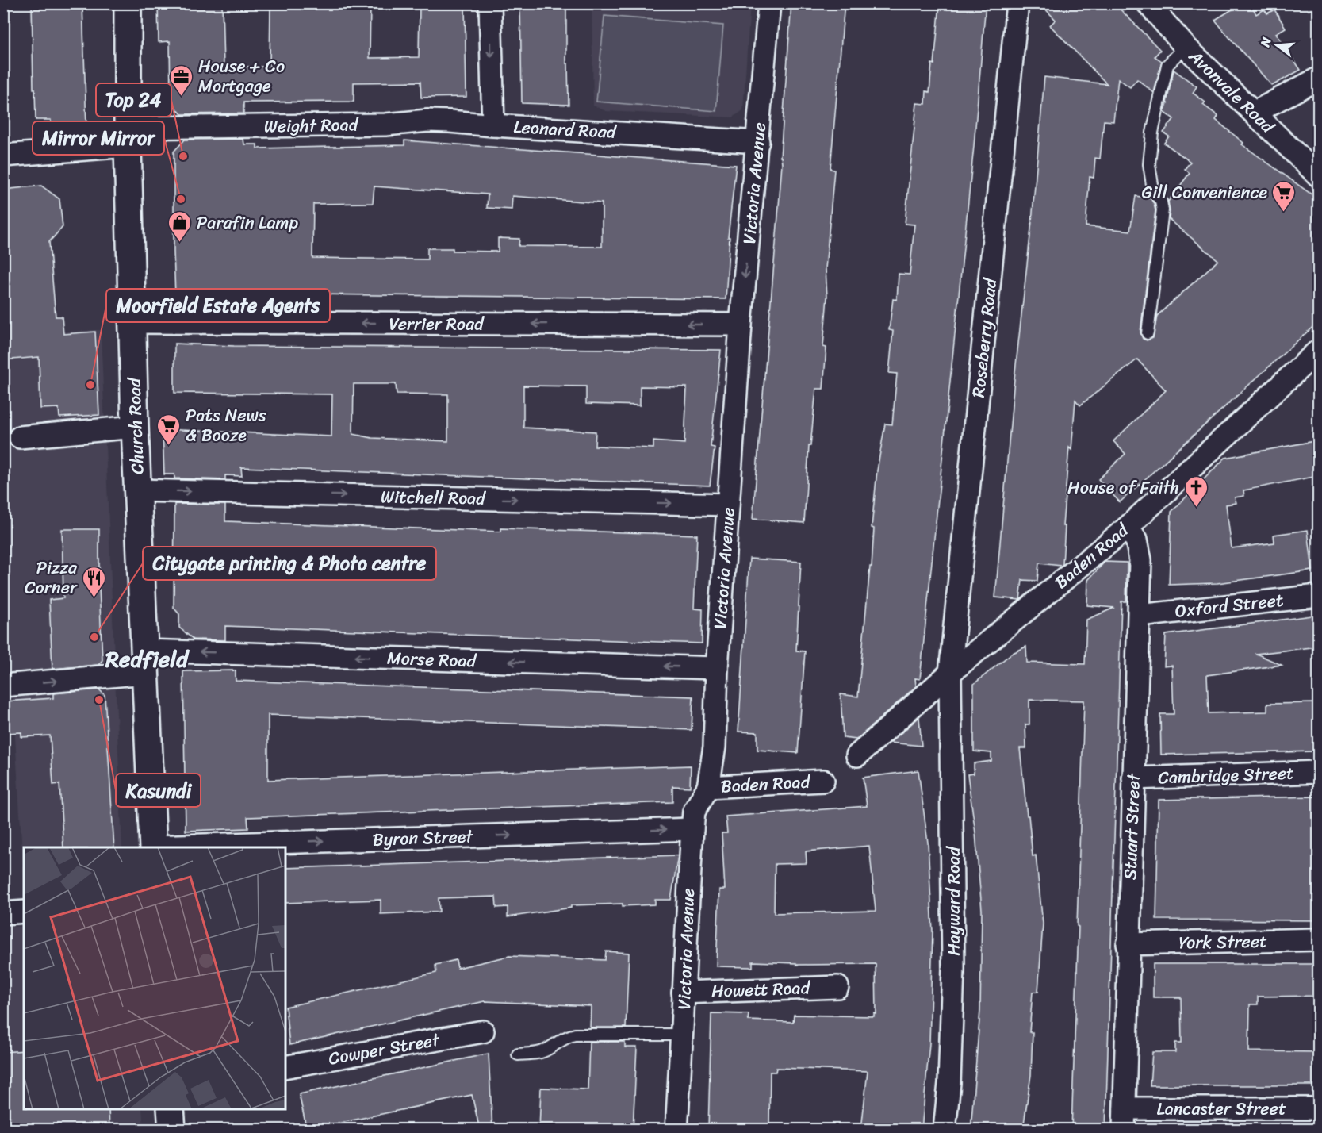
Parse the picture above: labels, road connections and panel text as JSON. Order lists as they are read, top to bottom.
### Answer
{
  "streets": {
    "main road": ["Church Road"],
    "street": [
      "Avonvale Road",
      "Weight Road",
      "Leonard Road",
      "Victoria Avenue",
      "Verrier Road",
      "Roseberry Road",
      "Witchell Road",
      "Baden Road",
      "Oxford Street",
      "Morse Road",
      "Cambridge Street",
      "Stuart Street",
      "Byron Street",
      "Hayward Road",
      "York Street",
      "Howett Road",
      "Cowper Street",
      "Lancaster Street"
    ]
  },
  "crossings": [
    ["Weight Road", "Leonard Road"],
    ["Weight Road", "Church Road"],
    ["Leonard Road", "Victoria Avenue"],
    ["Victoria Avenue", "Verrier Road"],
    ["Victoria Avenue", "Witchell Road"],
    ["Victoria Avenue", "Baden Road"],
    ["Victoria Avenue", "Morse Road"],
    ["Victoria Avenue", "Byron Street"],
    ["Victoria Avenue", "Howett Road"],
    ["Verrier Road", "Church Road"],
    ["Roseberry Road", "Baden Road"],
    ["Roseberry Road", "Hayward Road"],
    ["Church Road", "Witchell Road"],
    ["Church Road", "Morse Road"],
    ["Church Road", "Byron Street"],
    ["Baden Road", "Stuart Street"],
    ["Baden Road", "Hayward Road"],
    ["Oxford Street", "Stuart Street"],
    ["Cambridge Street", "Stuart Street"],
    ["Stuart Street", "York Street"],
    ["Stuart Street", "Lancaster Street"]
  ],
  "one_way": ["Verrier Road", "Witchell Road", "Byron Street"],
  "districts": ["Redfield"],
  "places": {
    "office": ["House + Co Mortgage"],
    "other": [
      "Top 24",
      "Mirror Mirror",
      "Moorfield Estate Agents",
      "Citygate printing & Photo centre",
      "Kasundi"
    ],
    "supermarket": ["Gill Convenience", "Pats News & Booze"],
    "shop": ["Parafin Lamp"],
    "church": ["House of Faith"],
    "restaurant": ["Pizza Corner"]
  },
  "north": "left"
}
